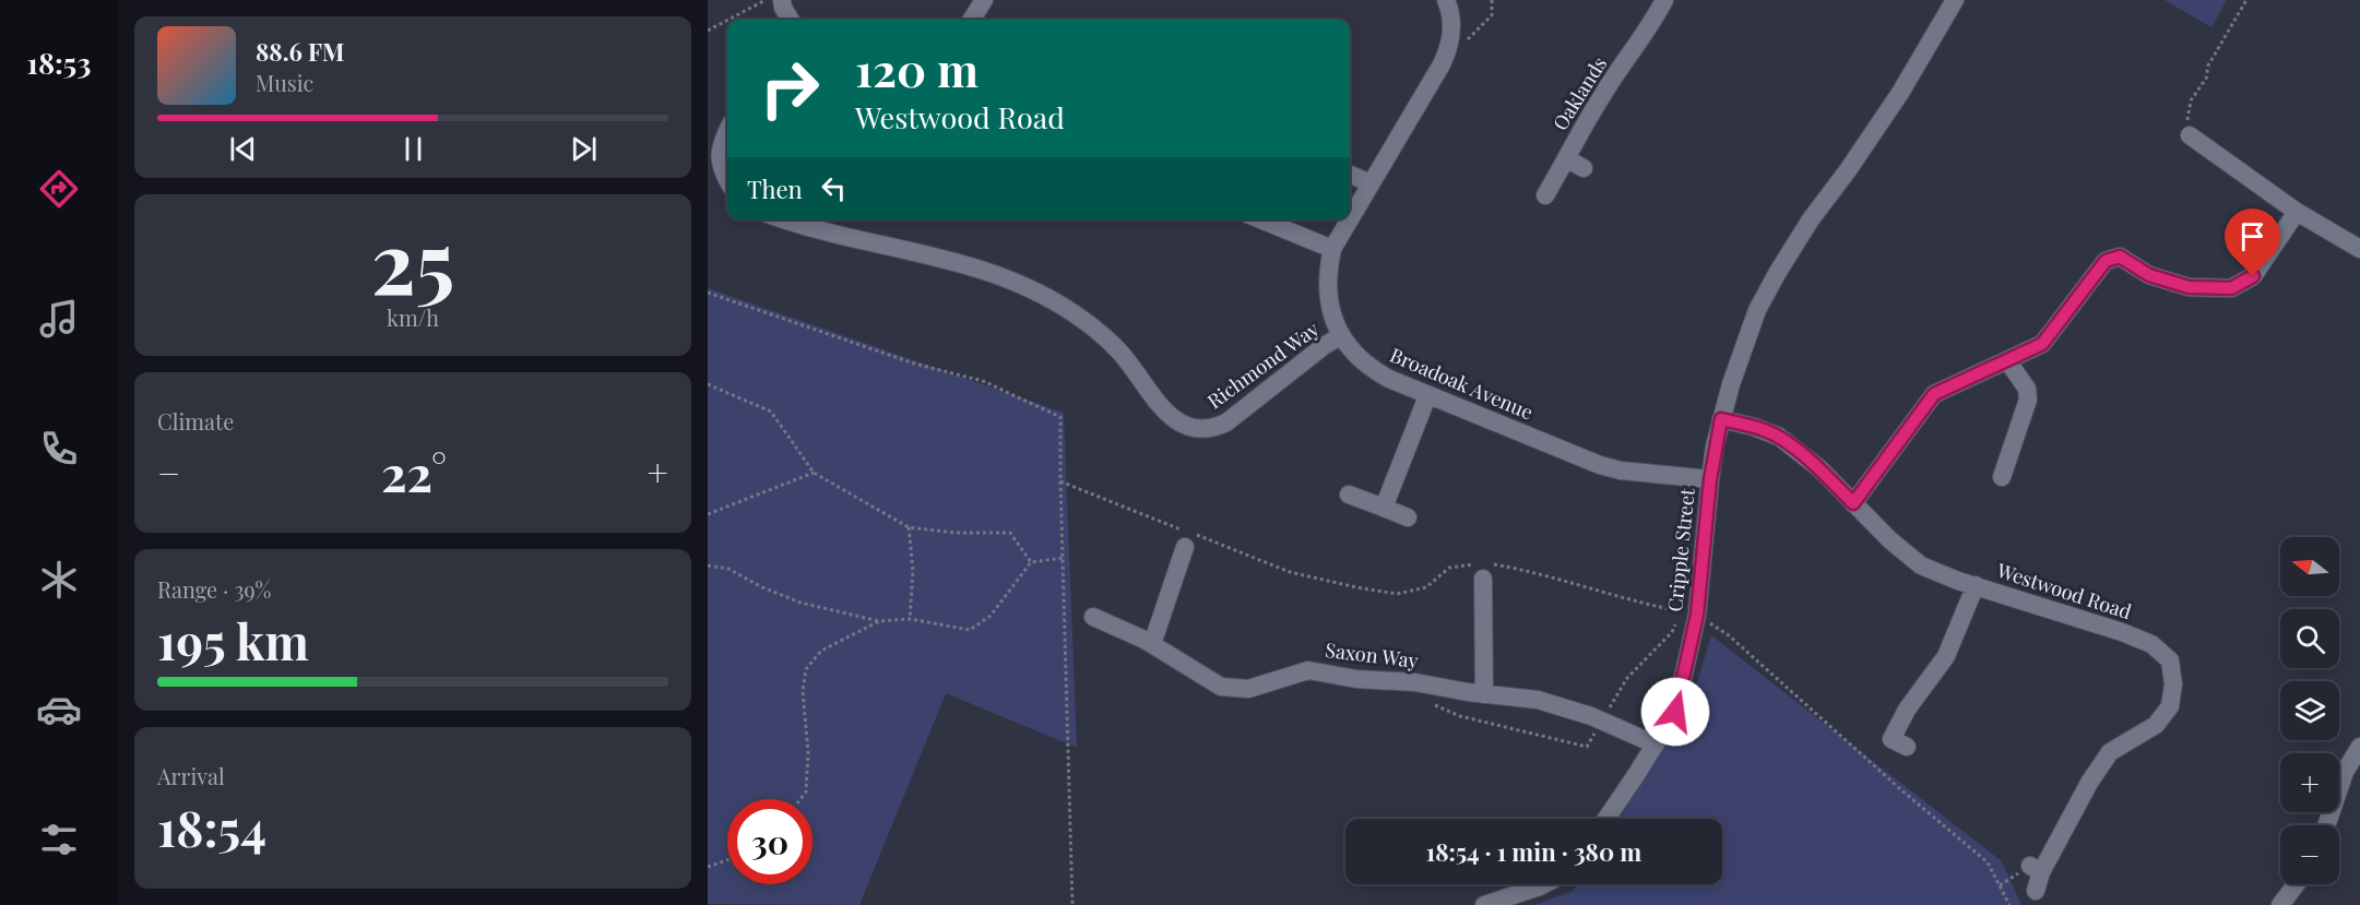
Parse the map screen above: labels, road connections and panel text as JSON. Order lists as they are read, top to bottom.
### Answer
{
  "streets": {
    "street": [
      "Oaklands",
      "Richmond Way",
      "Broadoak Avenue",
      "Cripple Street",
      "Westwood Road",
      "Saxon Way"
    ]
  },
  "crossings": [
    ["Richmond Way", "Broadoak Avenue"],
    ["Broadoak Avenue", "Cripple Street"],
    ["Cripple Street", "Westwood Road"],
    ["Cripple Street", "Saxon Way"]
  ],
  "north": "left",
  "page": {
    "tabs": "18:53",
    "turn": ["120 m", "Westwood Road"],
    "song": ["88.6 FM", "Music"],
    "then": "Then",
    "tile": [
      ["25", "km/h"],
      "Climate",
      ["Range · 39%", "195 km"],
      ["Arrival", "18:54"]
    ],
    "heat": ["−", "22°", "+"],
    "map_buttons": ["+", "−"],
    "limit": "30",
    "trip": "18:54 · 1 min · 380 m"
  }
}
